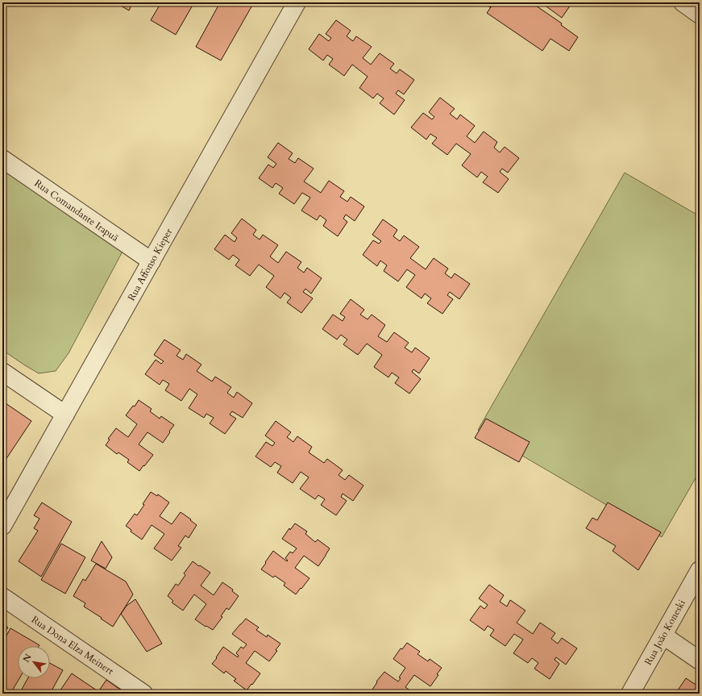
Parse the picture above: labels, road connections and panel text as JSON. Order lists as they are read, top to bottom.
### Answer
{
  "streets": {
    "street": [
      "Rua Comandante Irapuã",
      "Rua Affonso Kieper",
      "Rua João Koneski",
      "Rua Dona Elza Meinert"
    ]
  },
  "crossings": [
    ["Rua Comandante Irapuã", "Rua Affonso Kieper"]
  ],
  "north": "top left"
}
